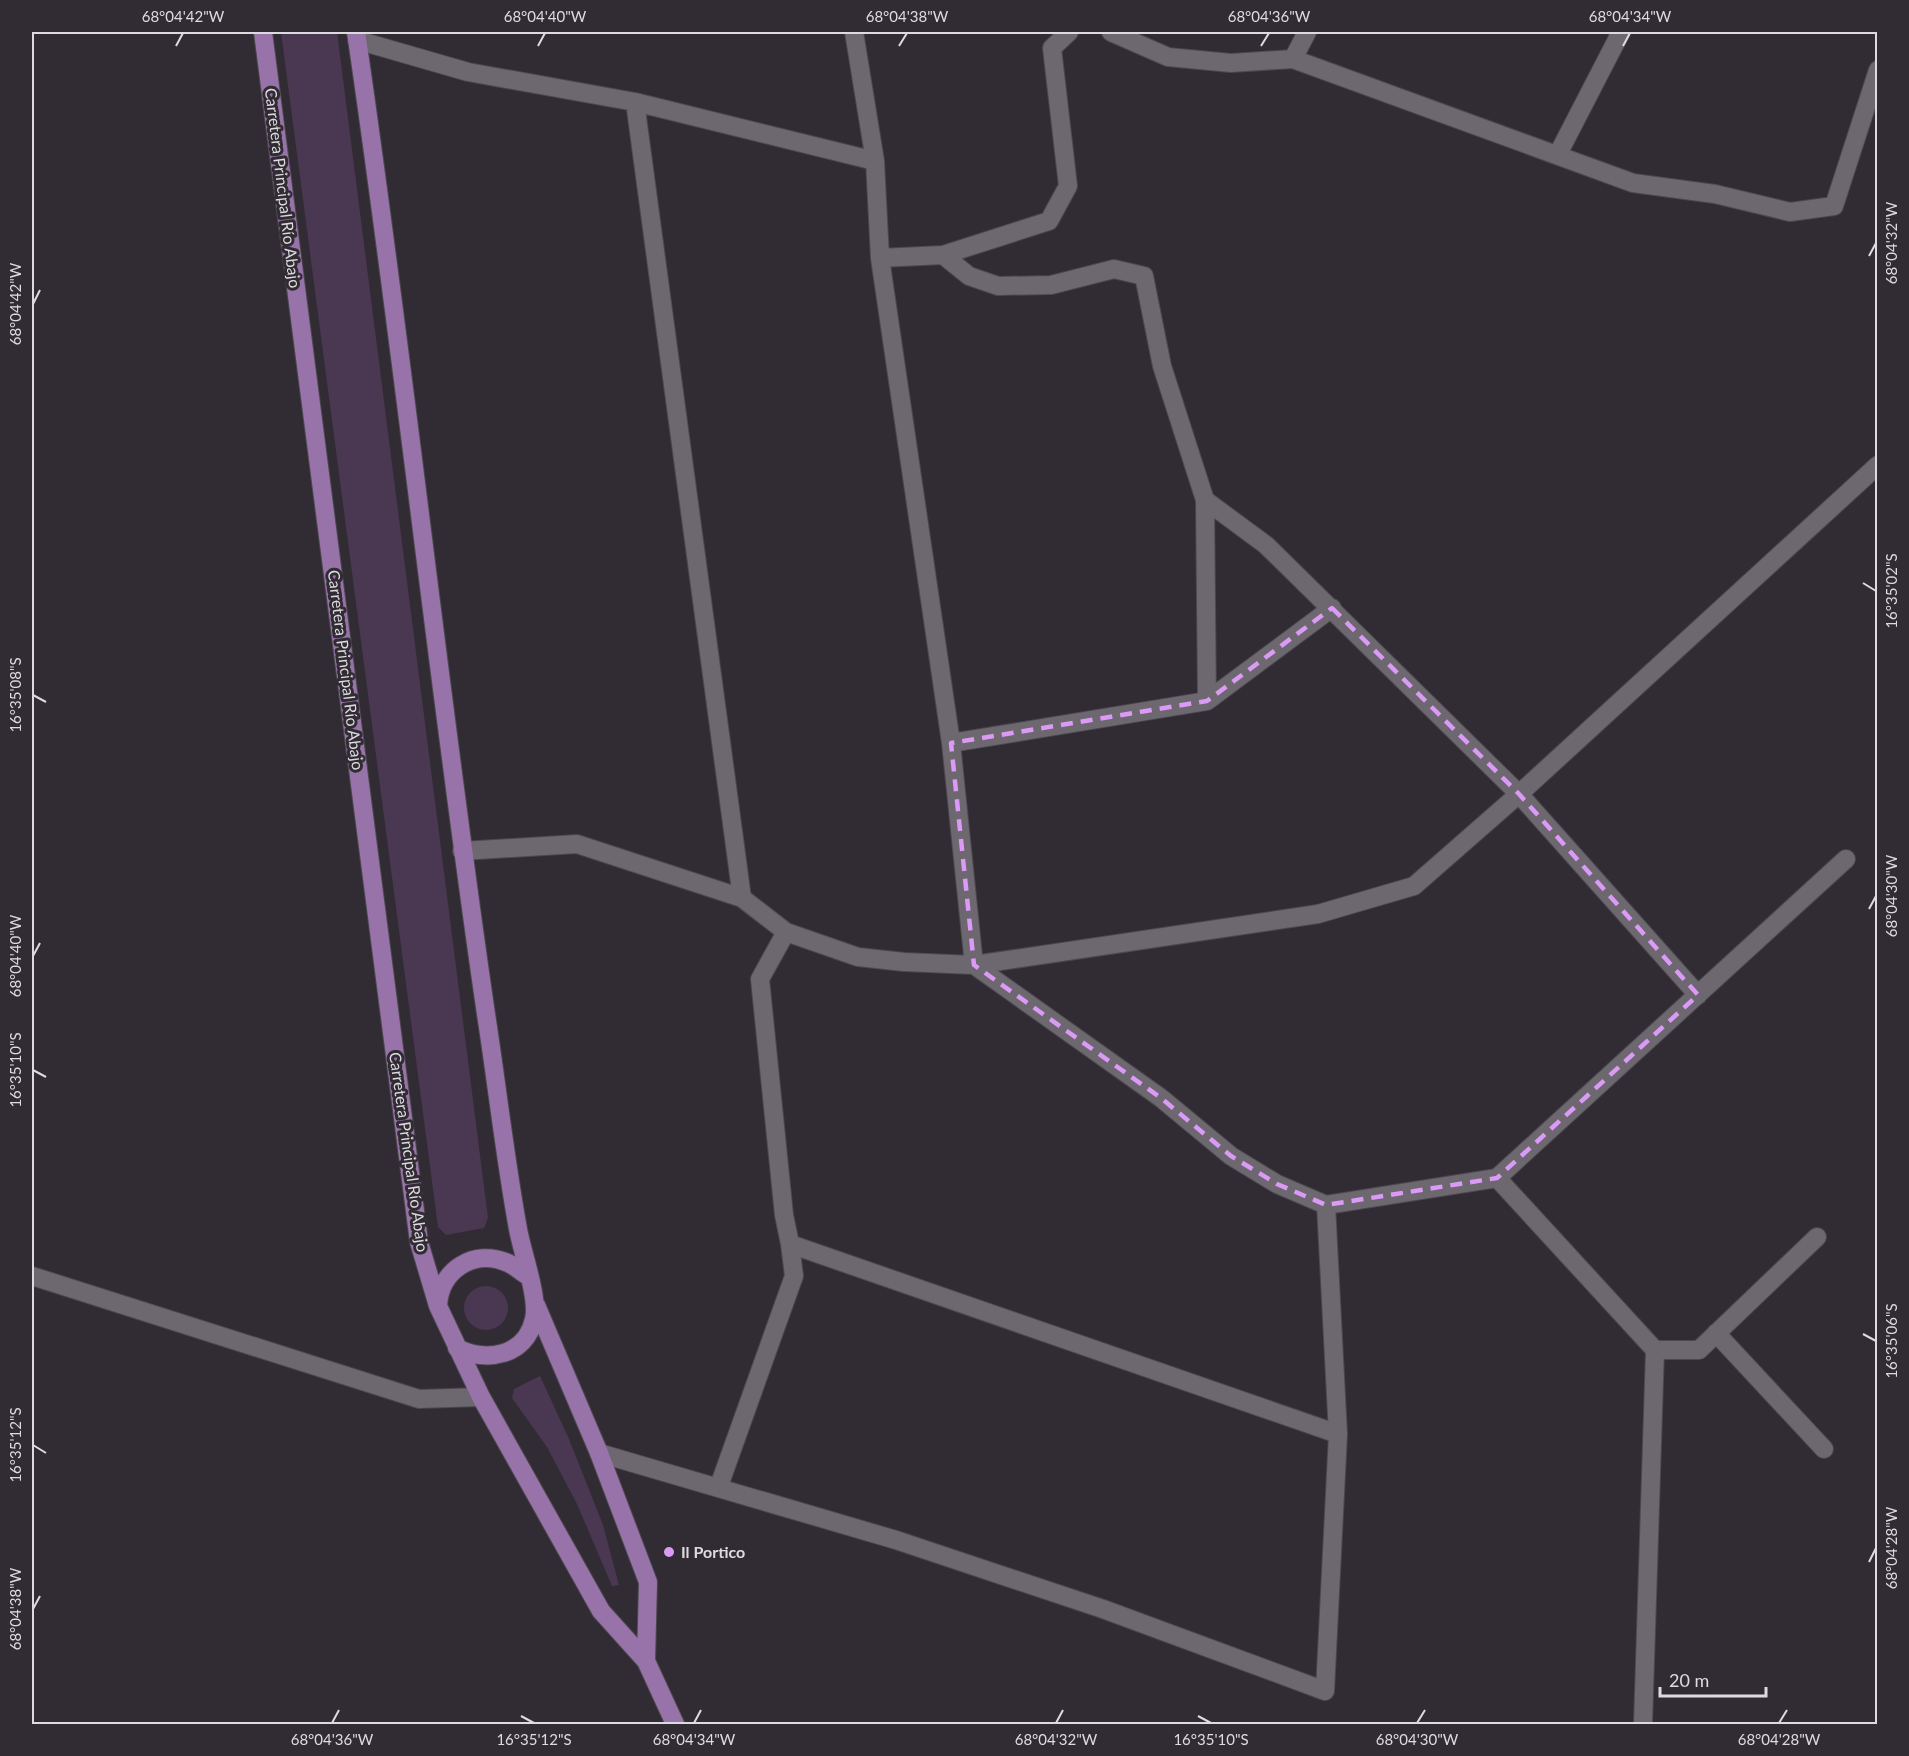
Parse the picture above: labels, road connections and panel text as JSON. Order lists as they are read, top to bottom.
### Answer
{
  "streets": {
    "main road": ["Carretera Principal Río Abajo"]
  },
  "places": ["Il Portico"],
  "scale_bar": "20 m",
  "coordinates": [
    "68°04'42\"W",
    "68°04'40\"W",
    "68°04'38\"W",
    "68°04'36\"W",
    "68°04'34\"W",
    "68°04'32\"W",
    "16°35'02\"S",
    "16°35'08\"S",
    "68°04'30\"W",
    "16°35'10\"S",
    "16°35'06\"S",
    "16°35'12\"S",
    "68°04'28\"W"
  ]
}
